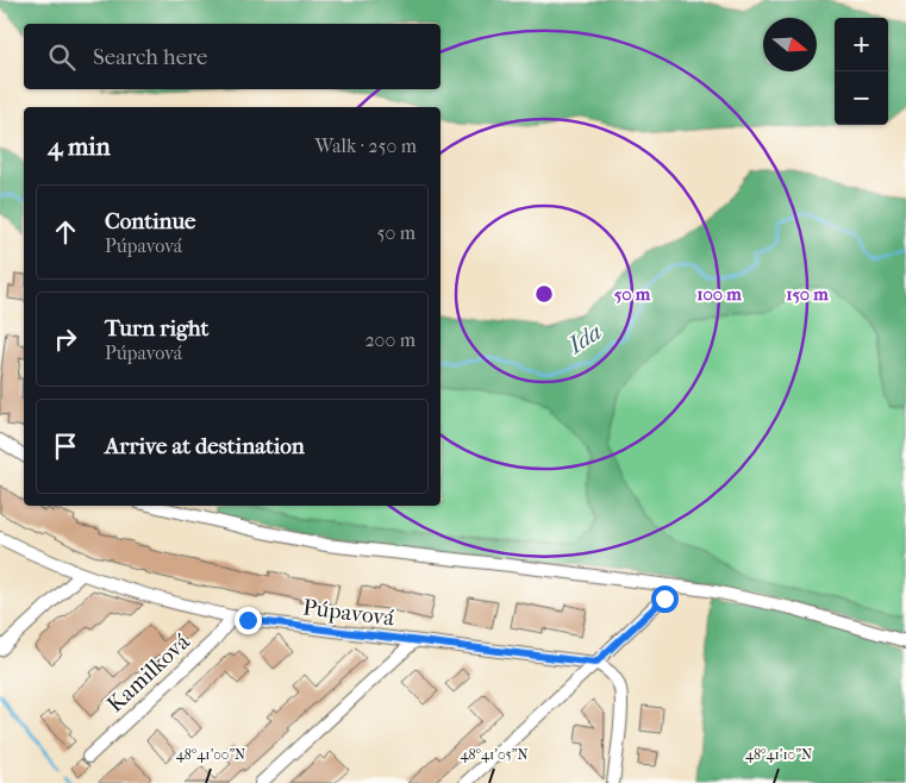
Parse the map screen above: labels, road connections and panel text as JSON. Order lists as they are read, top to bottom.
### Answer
{
  "streets": {
    "street": ["Púpavová", "Kamilková"]
  },
  "crossings": [
    ["Púpavová", "Kamilková"]
  ],
  "water": ["Ida"],
  "north": "right",
  "page": {
    "map_buttons": ["+", "−"],
    "search": "Search here",
    "heading": ["4 min", "Walk · 250 m"],
    "list": [
      ["Continue", "Púpavová", "50 m"],
      ["Turn right", "Púpavová", "200 m"],
      "Arrive at destination"
    ]
  },
  "coordinates": ["48°41'00\"N", "48°41'05\"N", "48°41'10\"N"],
  "rings": ["50 m", "100 m", "150 m"]
}
